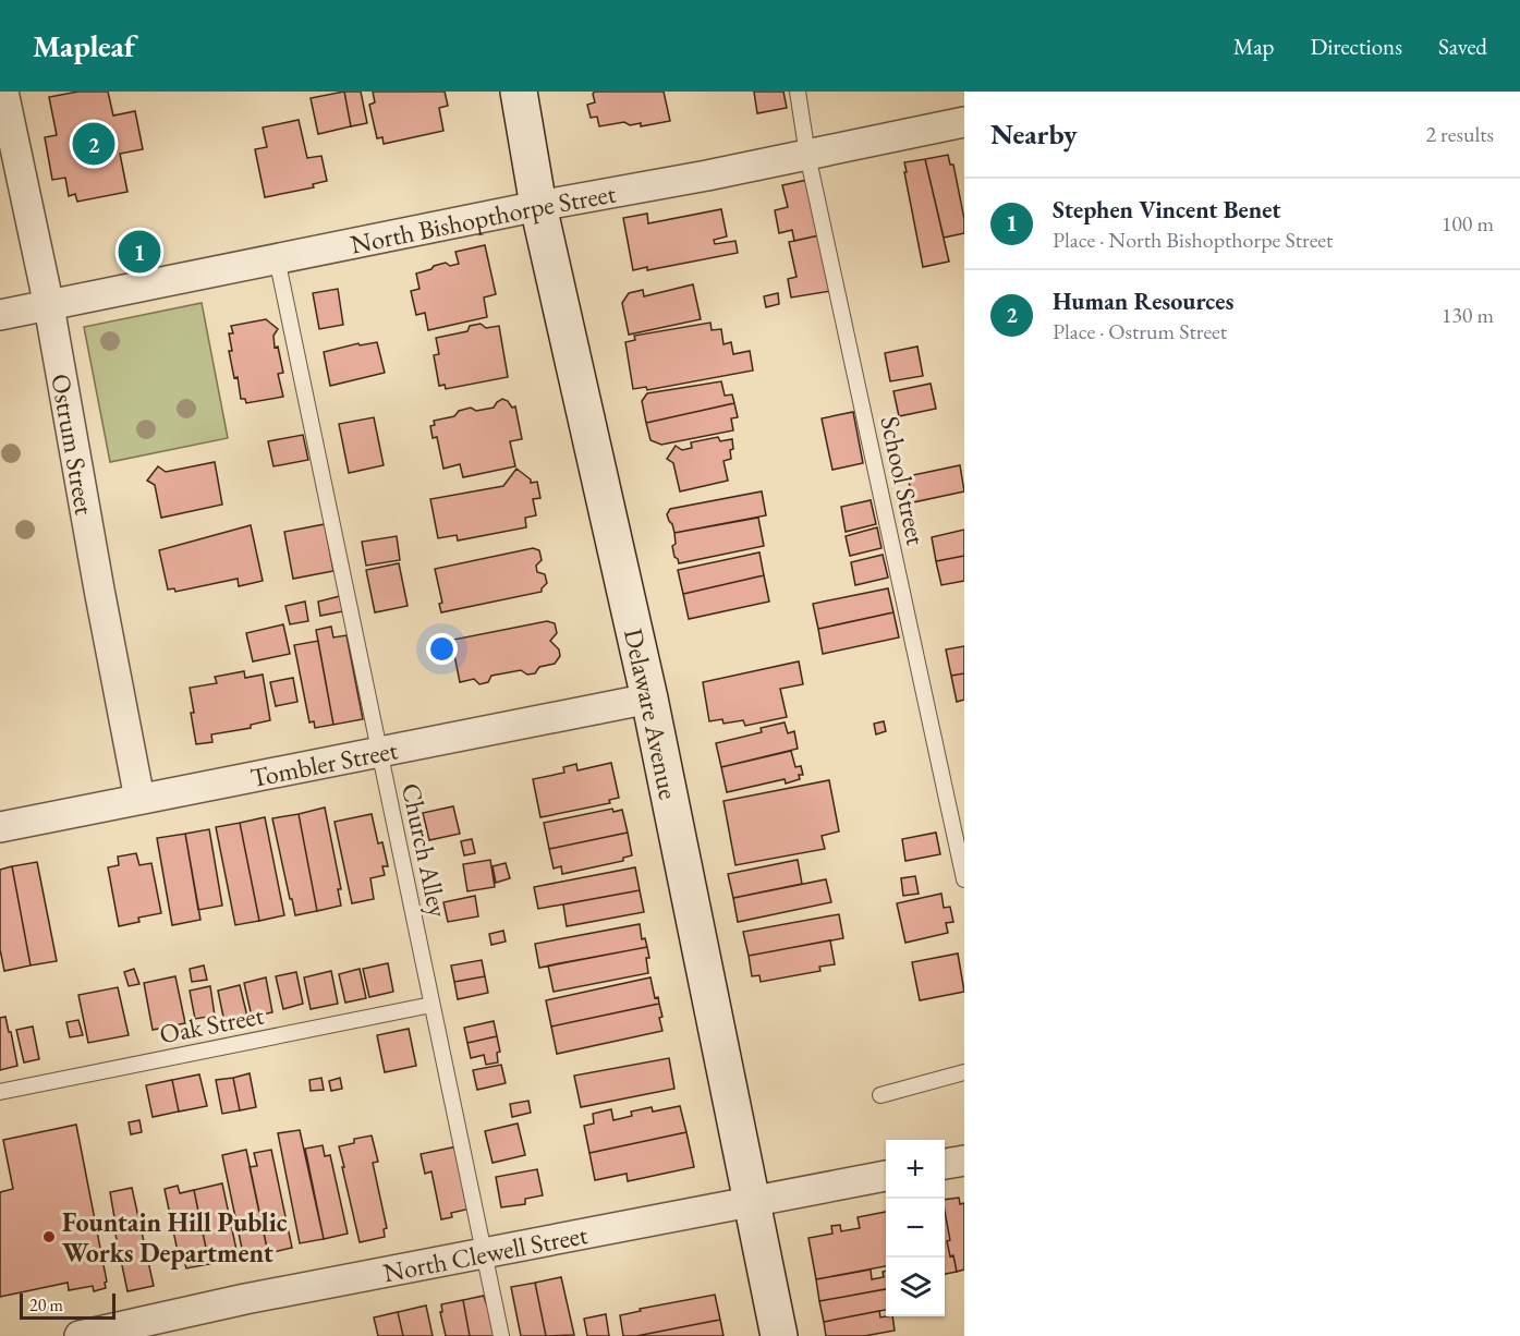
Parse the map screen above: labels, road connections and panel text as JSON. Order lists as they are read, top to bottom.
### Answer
{
  "streets": {
    "main road": ["Delaware Avenue"],
    "street": [
      "North Bishopthorpe Street",
      "Ostrum Street",
      "Tombler Street",
      "North Clewell Street"
    ],
    "lane": ["School Street", "Church Alley", "Oak Street"]
  },
  "crossings": [
    ["North Bishopthorpe Street", "Ostrum Street"],
    ["North Bishopthorpe Street", "School Street"],
    ["North Bishopthorpe Street", "Delaware Avenue"],
    ["North Bishopthorpe Street", "Church Alley"],
    ["Ostrum Street", "Tombler Street"],
    ["Delaware Avenue", "Tombler Street"],
    ["Delaware Avenue", "North Clewell Street"],
    ["Tombler Street", "Church Alley"],
    ["Church Alley", "Oak Street"],
    ["Church Alley", "North Clewell Street"]
  ],
  "places": ["Fountain Hill Public Works Department"],
  "scale_bar": "20 m",
  "page": {
    "header": "Mapleaf",
    "nav": ["Map", "Directions", "Saved"],
    "heading": ["Nearby", "2 results"],
    "pins": ["2", "1"],
    "list": [
      {
        "mark": "1",
        "name": "Stephen Vincent Benet",
        "note": "Place · North Bishopthorpe Street",
        "value": "100 m"
      },
      {
        "mark": "2",
        "name": "Human Resources",
        "note": "Place · Ostrum Street",
        "value": "130 m"
      }
    ],
    "map_buttons": ["+", "−"],
    "scale": "20 m"
  }
}
